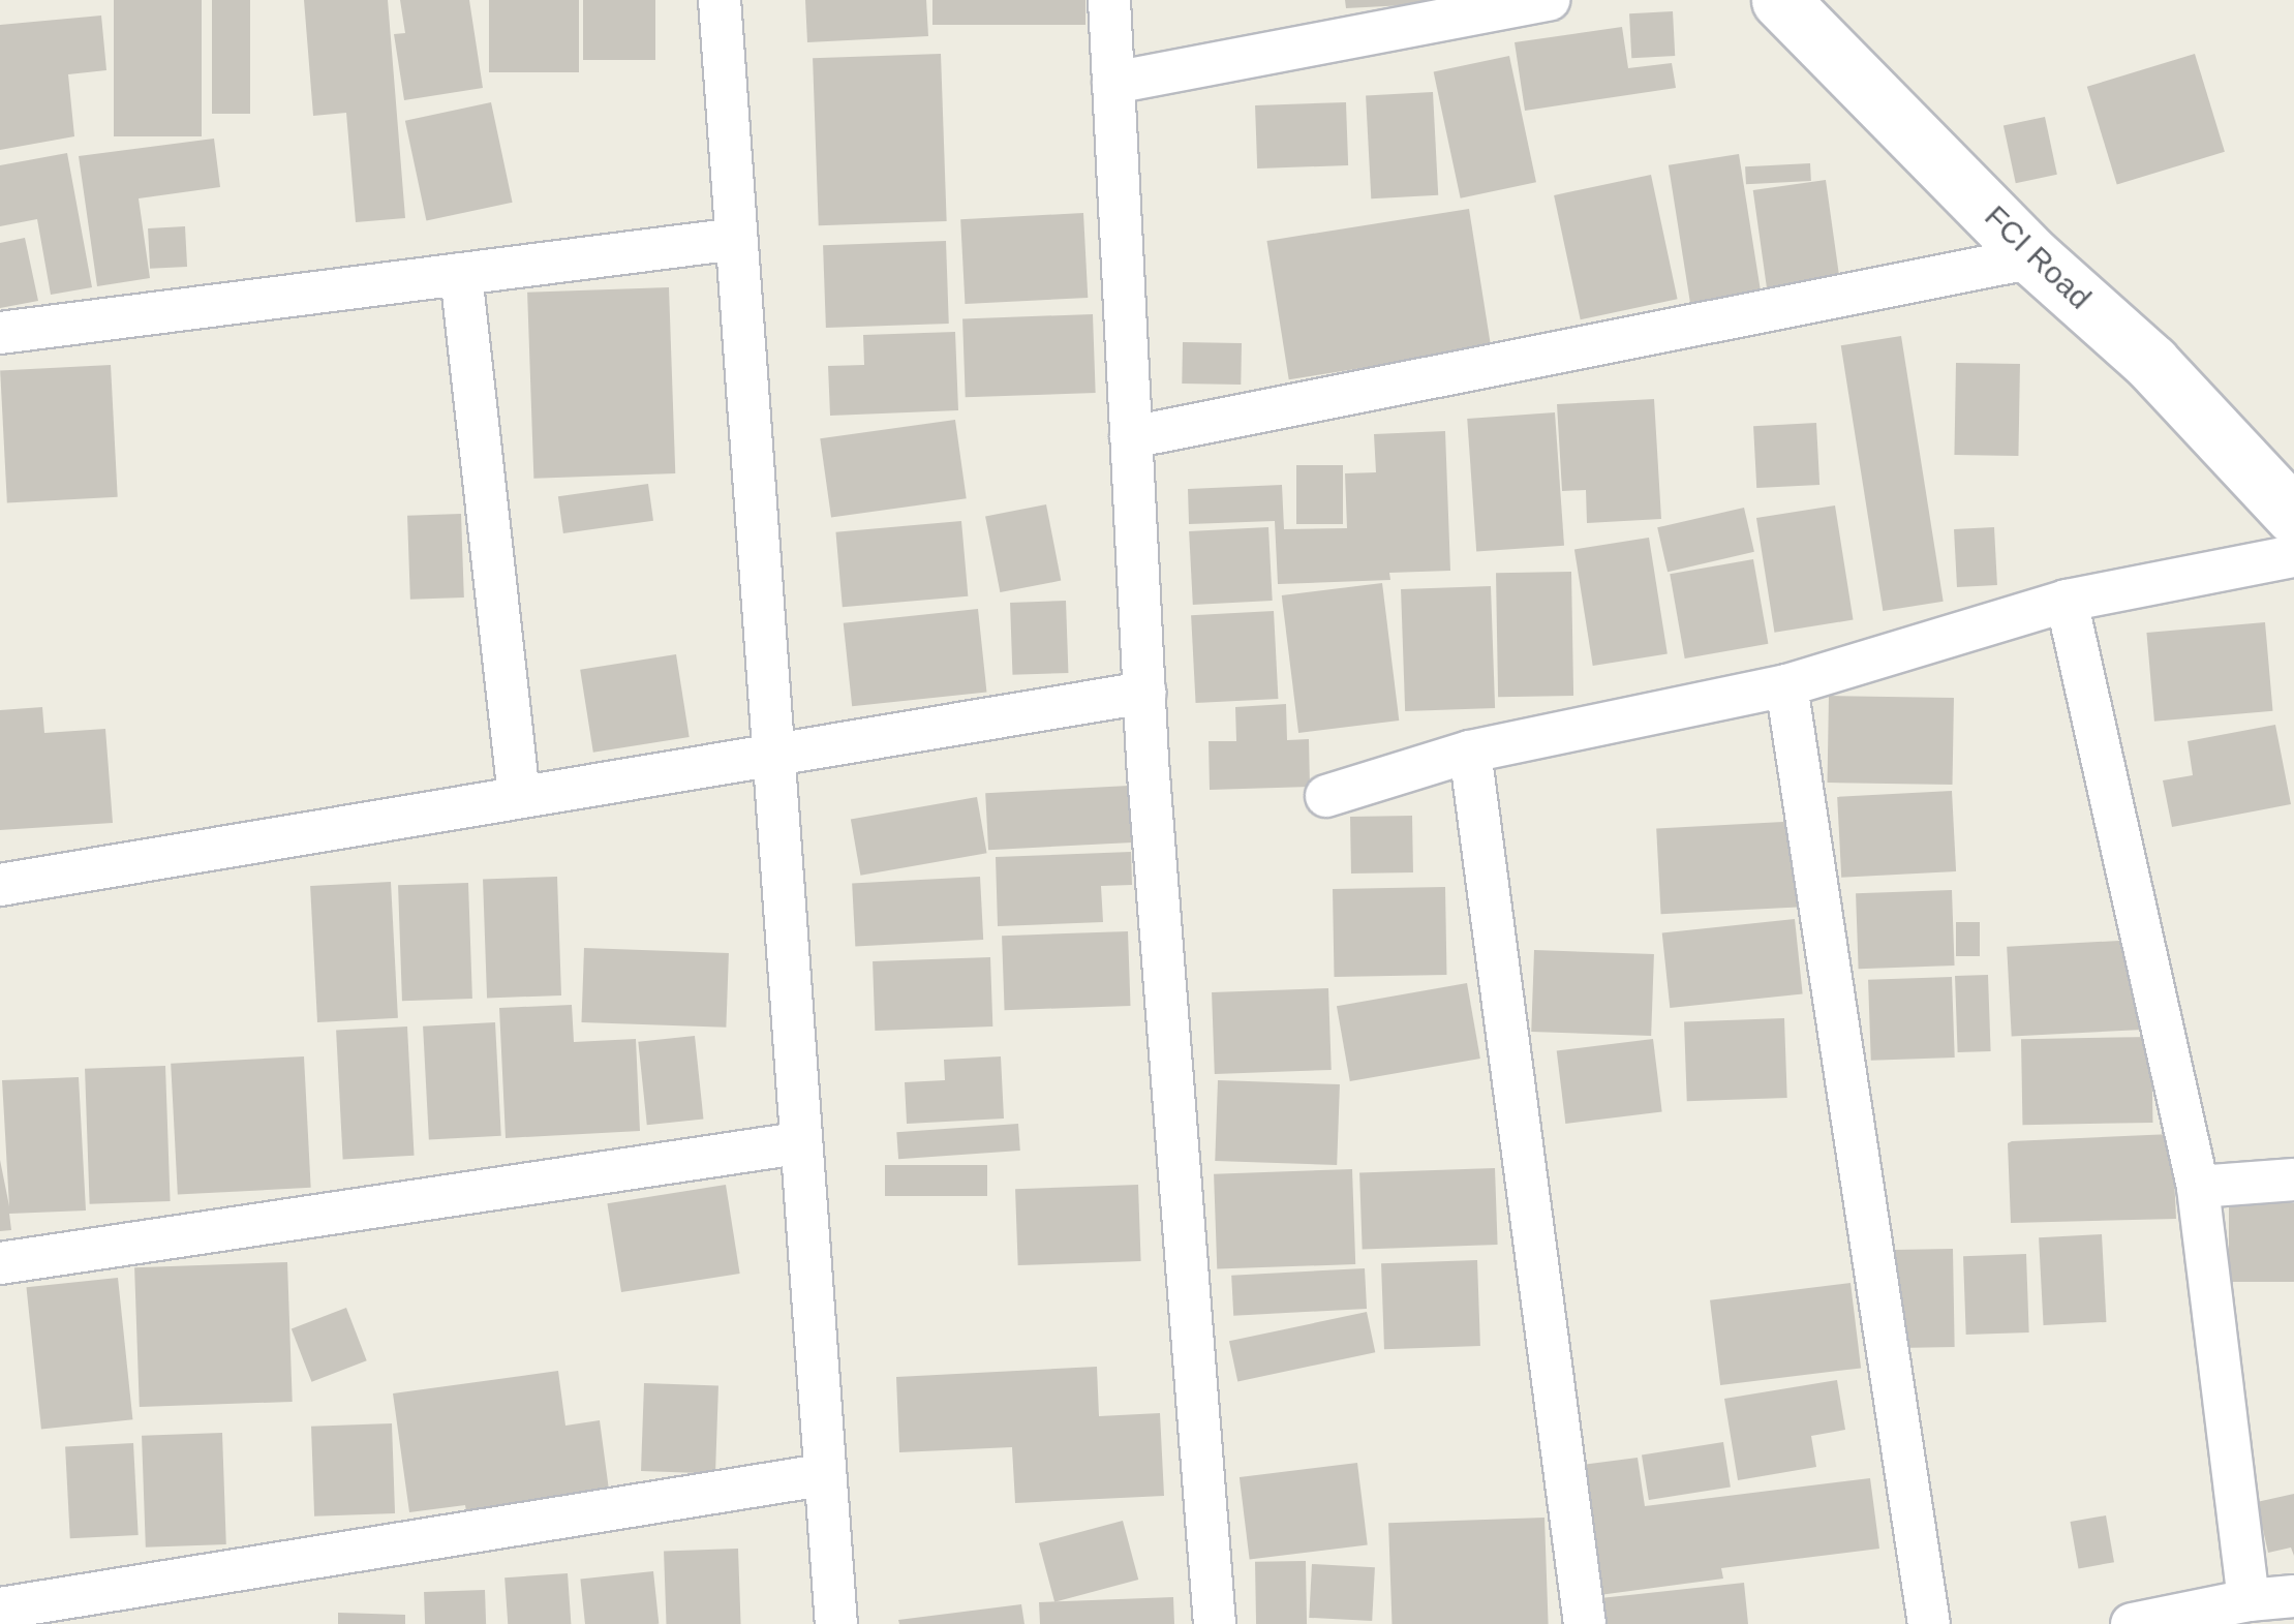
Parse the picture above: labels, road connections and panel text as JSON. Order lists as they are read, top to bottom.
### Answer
{
  "streets": {
    "street": ["FCI Road"]
  }
}
